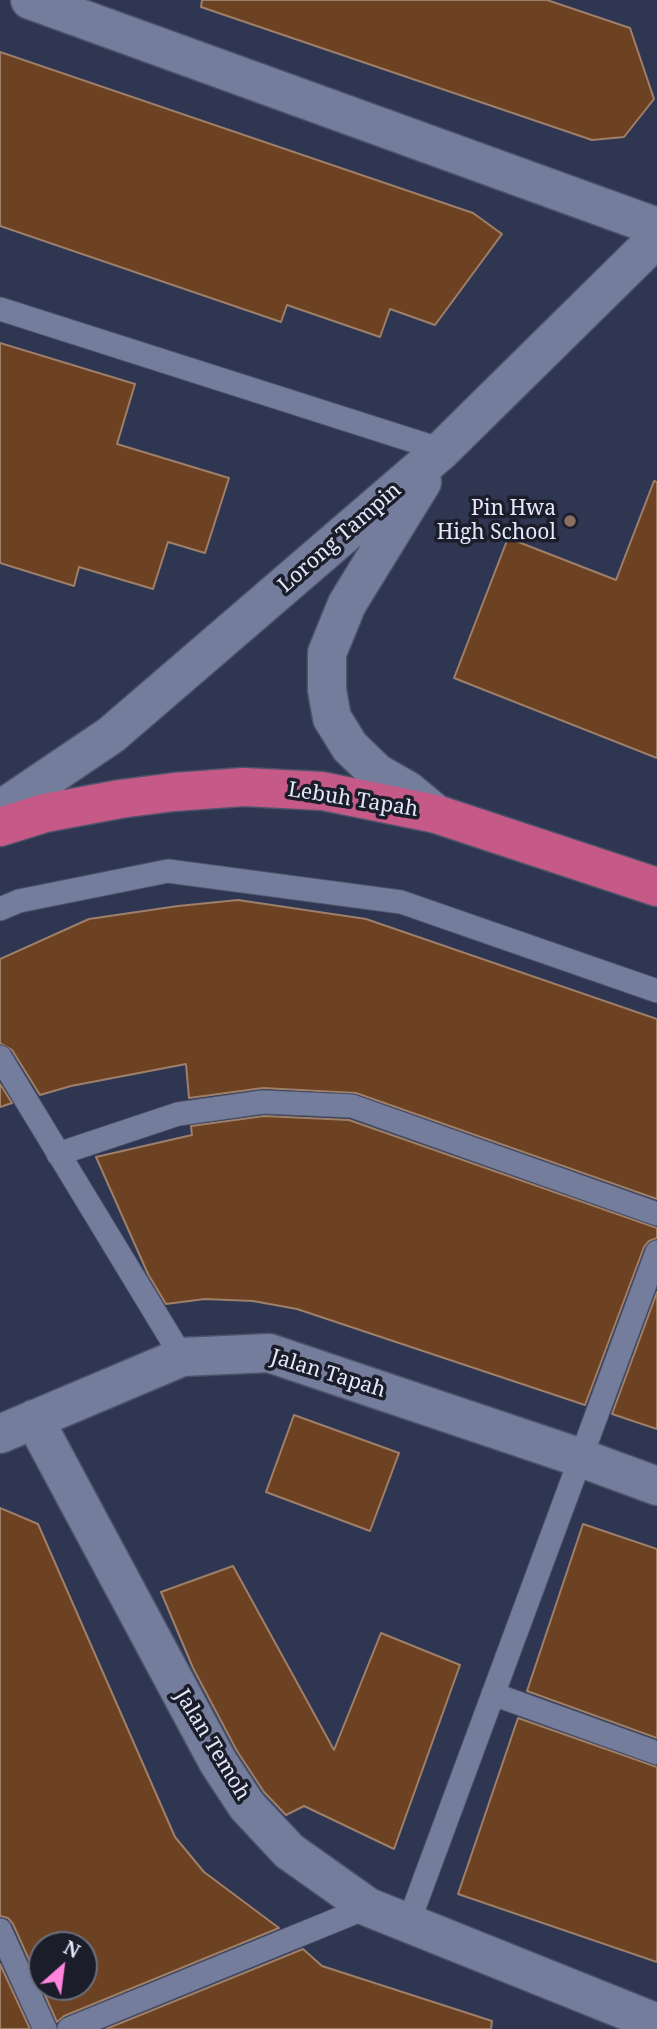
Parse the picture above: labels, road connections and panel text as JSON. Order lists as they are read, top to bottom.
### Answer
{
  "streets": {
    "highway": ["Lebuh Tapah"],
    "street": ["Lorong Tampin", "Jalan Tapah", "Jalan Temoh"]
  },
  "crossings": [
    ["Jalan Tapah", "Jalan Temoh"]
  ],
  "places": ["Pin Hwa High School"],
  "north": "top right"
}
